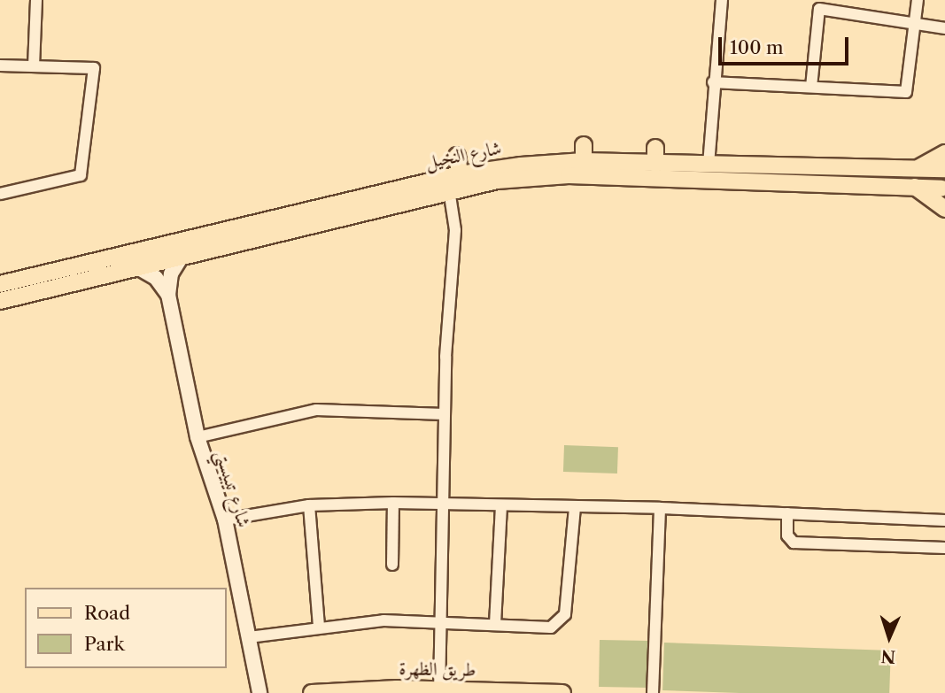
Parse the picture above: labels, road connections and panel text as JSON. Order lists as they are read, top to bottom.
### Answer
{
  "streets": {
    "main road": ["شارع النخيل", "شارع تيبيستي", "طريق الظهرة"]
  },
  "legend": ["Road", "Park"],
  "scale_bar": "100 m",
  "north": "bottom"
}
